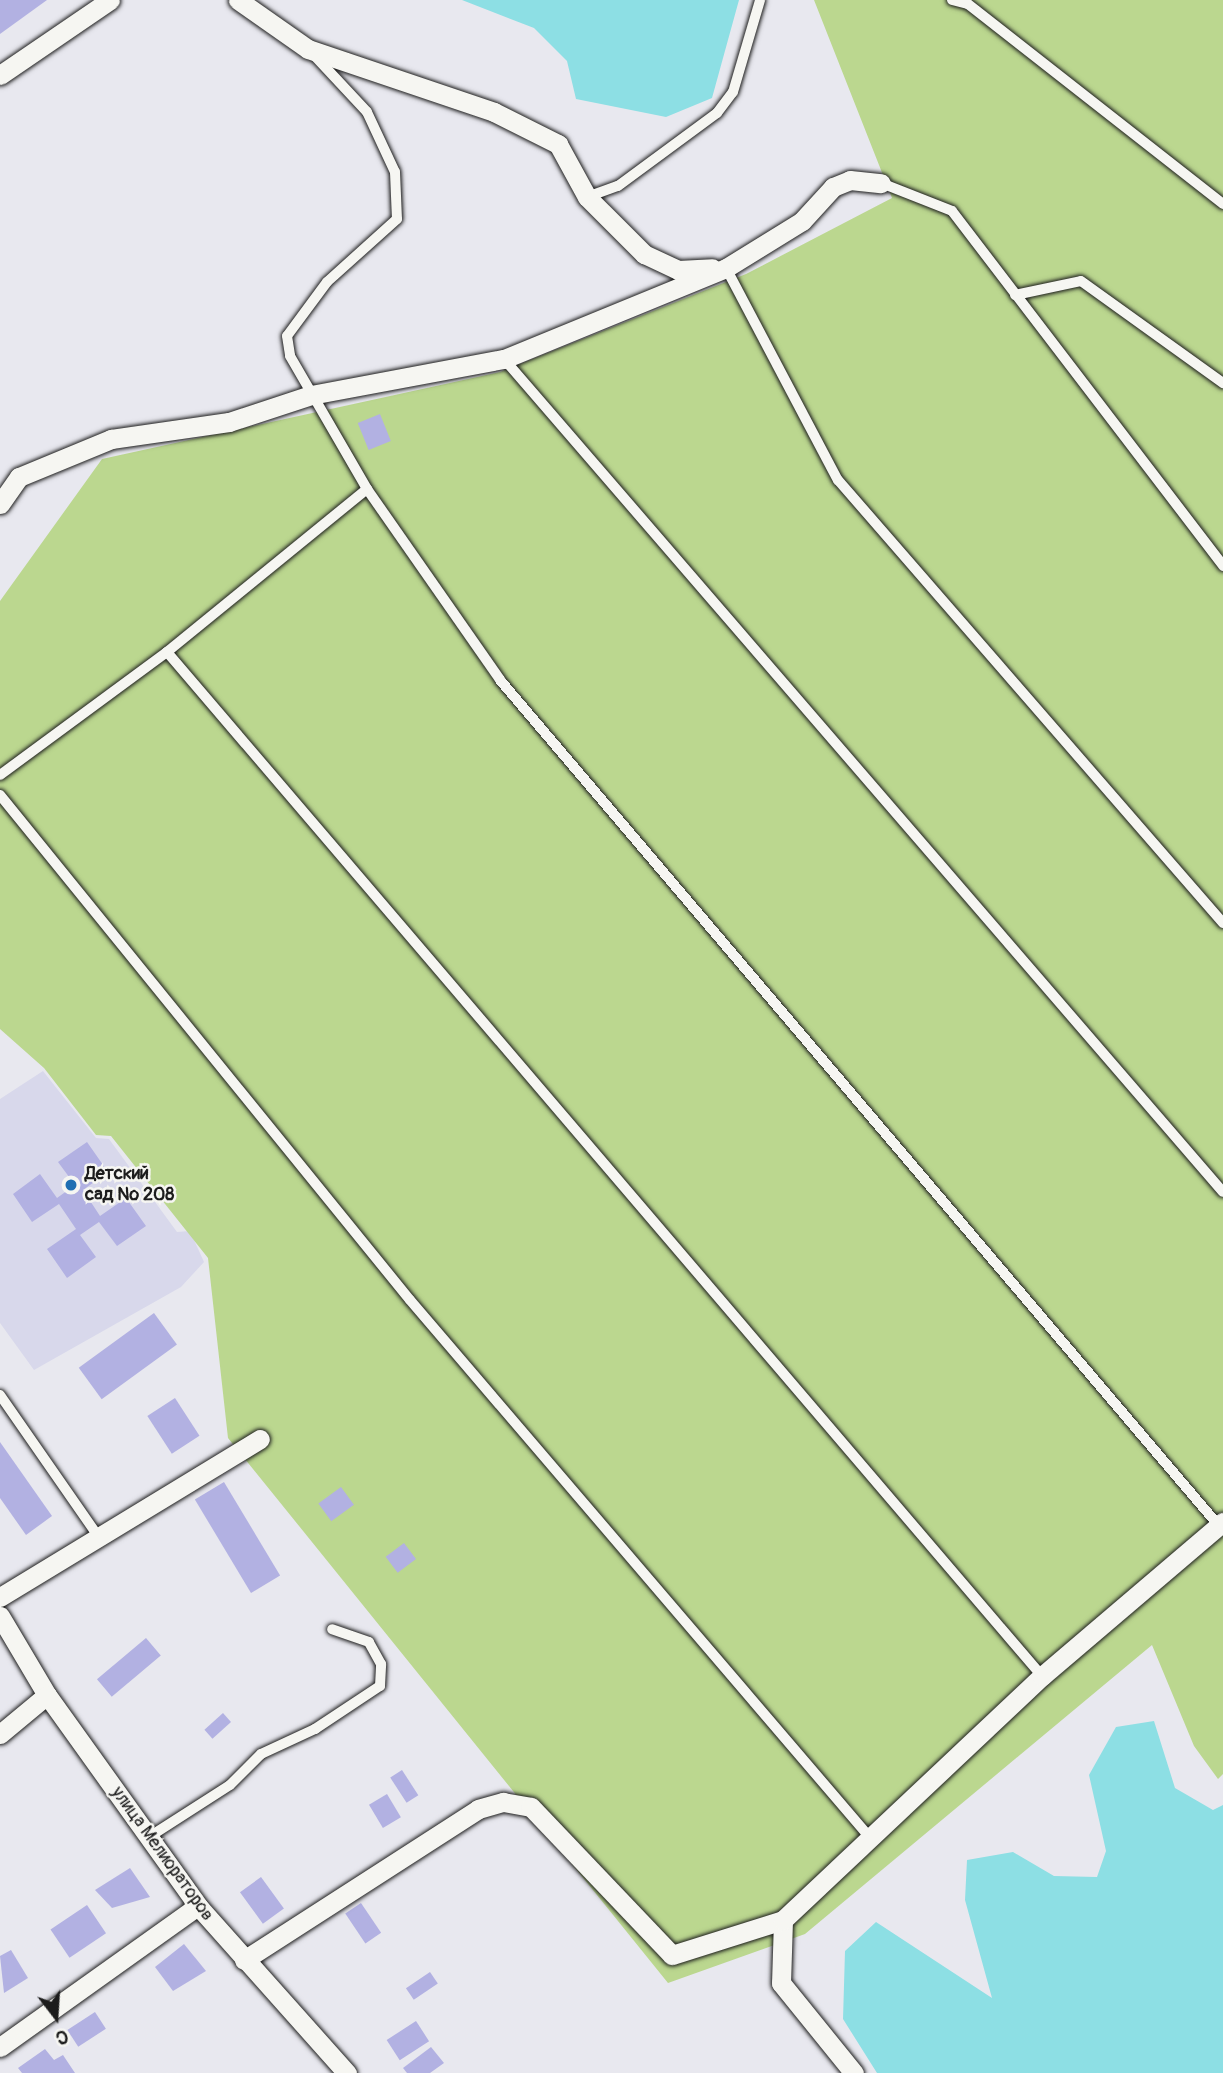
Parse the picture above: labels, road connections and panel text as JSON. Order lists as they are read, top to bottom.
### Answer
{
  "streets": {
    "street": ["улица Мелиораторов"]
  },
  "places": ["Детский сад № 208"],
  "north": "bottom"
}
